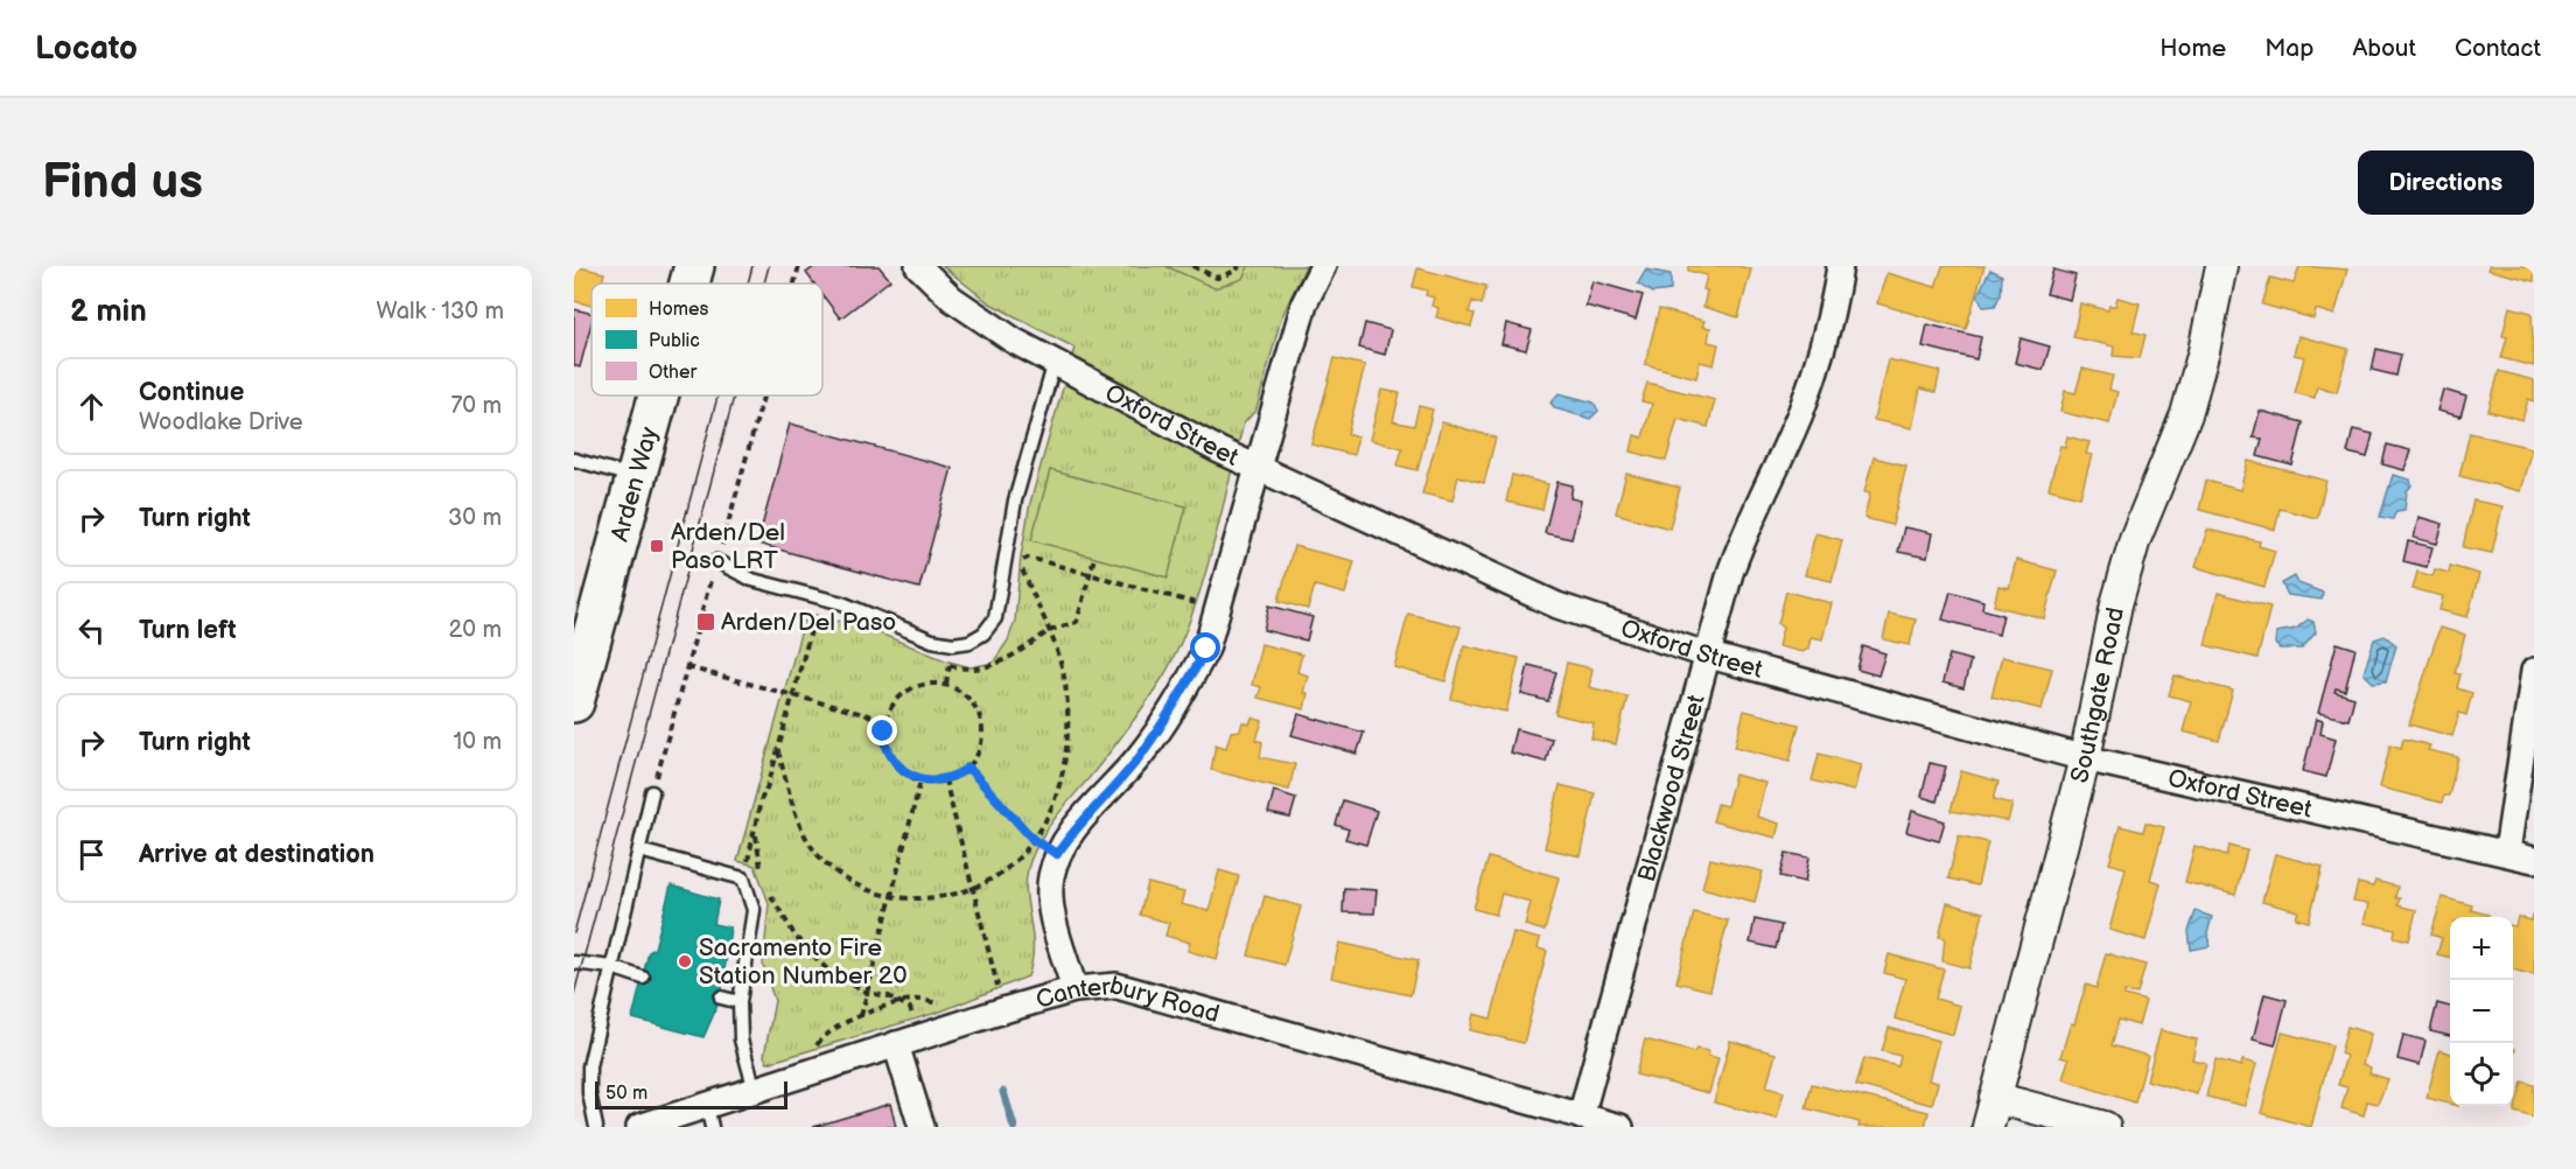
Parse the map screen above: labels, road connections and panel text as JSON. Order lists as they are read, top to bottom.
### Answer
{
  "streets": {
    "main road": ["Arden Way"],
    "street": [
      "Oxford Street",
      "Southgate Road",
      "Blackwood Street",
      "Canterbury Road"
    ]
  },
  "crossings": [
    ["Oxford Street", "Southgate Road"],
    ["Oxford Street", "Blackwood Street"],
    ["Blackwood Street", "Canterbury Road"]
  ],
  "places": {
    "transit": ["Arden/Del Paso LRT", "Arden/Del Paso"],
    "other": ["Sacramento Fire Station Number 20"]
  },
  "legend": ["Homes", "Public", "Other"],
  "scale_bar": "50 m",
  "page": {
    "header": "Locato",
    "nav": [
      "Home",
      "Map",
      "About",
      "Contact"
    ],
    "buttons": "Directions",
    "title": "Find us",
    "heading": ["2 min", "Walk · 130 m"],
    "list": [
      ["Continue", "Woodlake Drive", "70 m"],
      ["Turn right", "30 m"],
      ["Turn left", "20 m"],
      ["Turn right", "10 m"],
      "Arrive at destination"
    ],
    "map_buttons": ["+", "−"],
    "scale": "50 m"
  }
}
